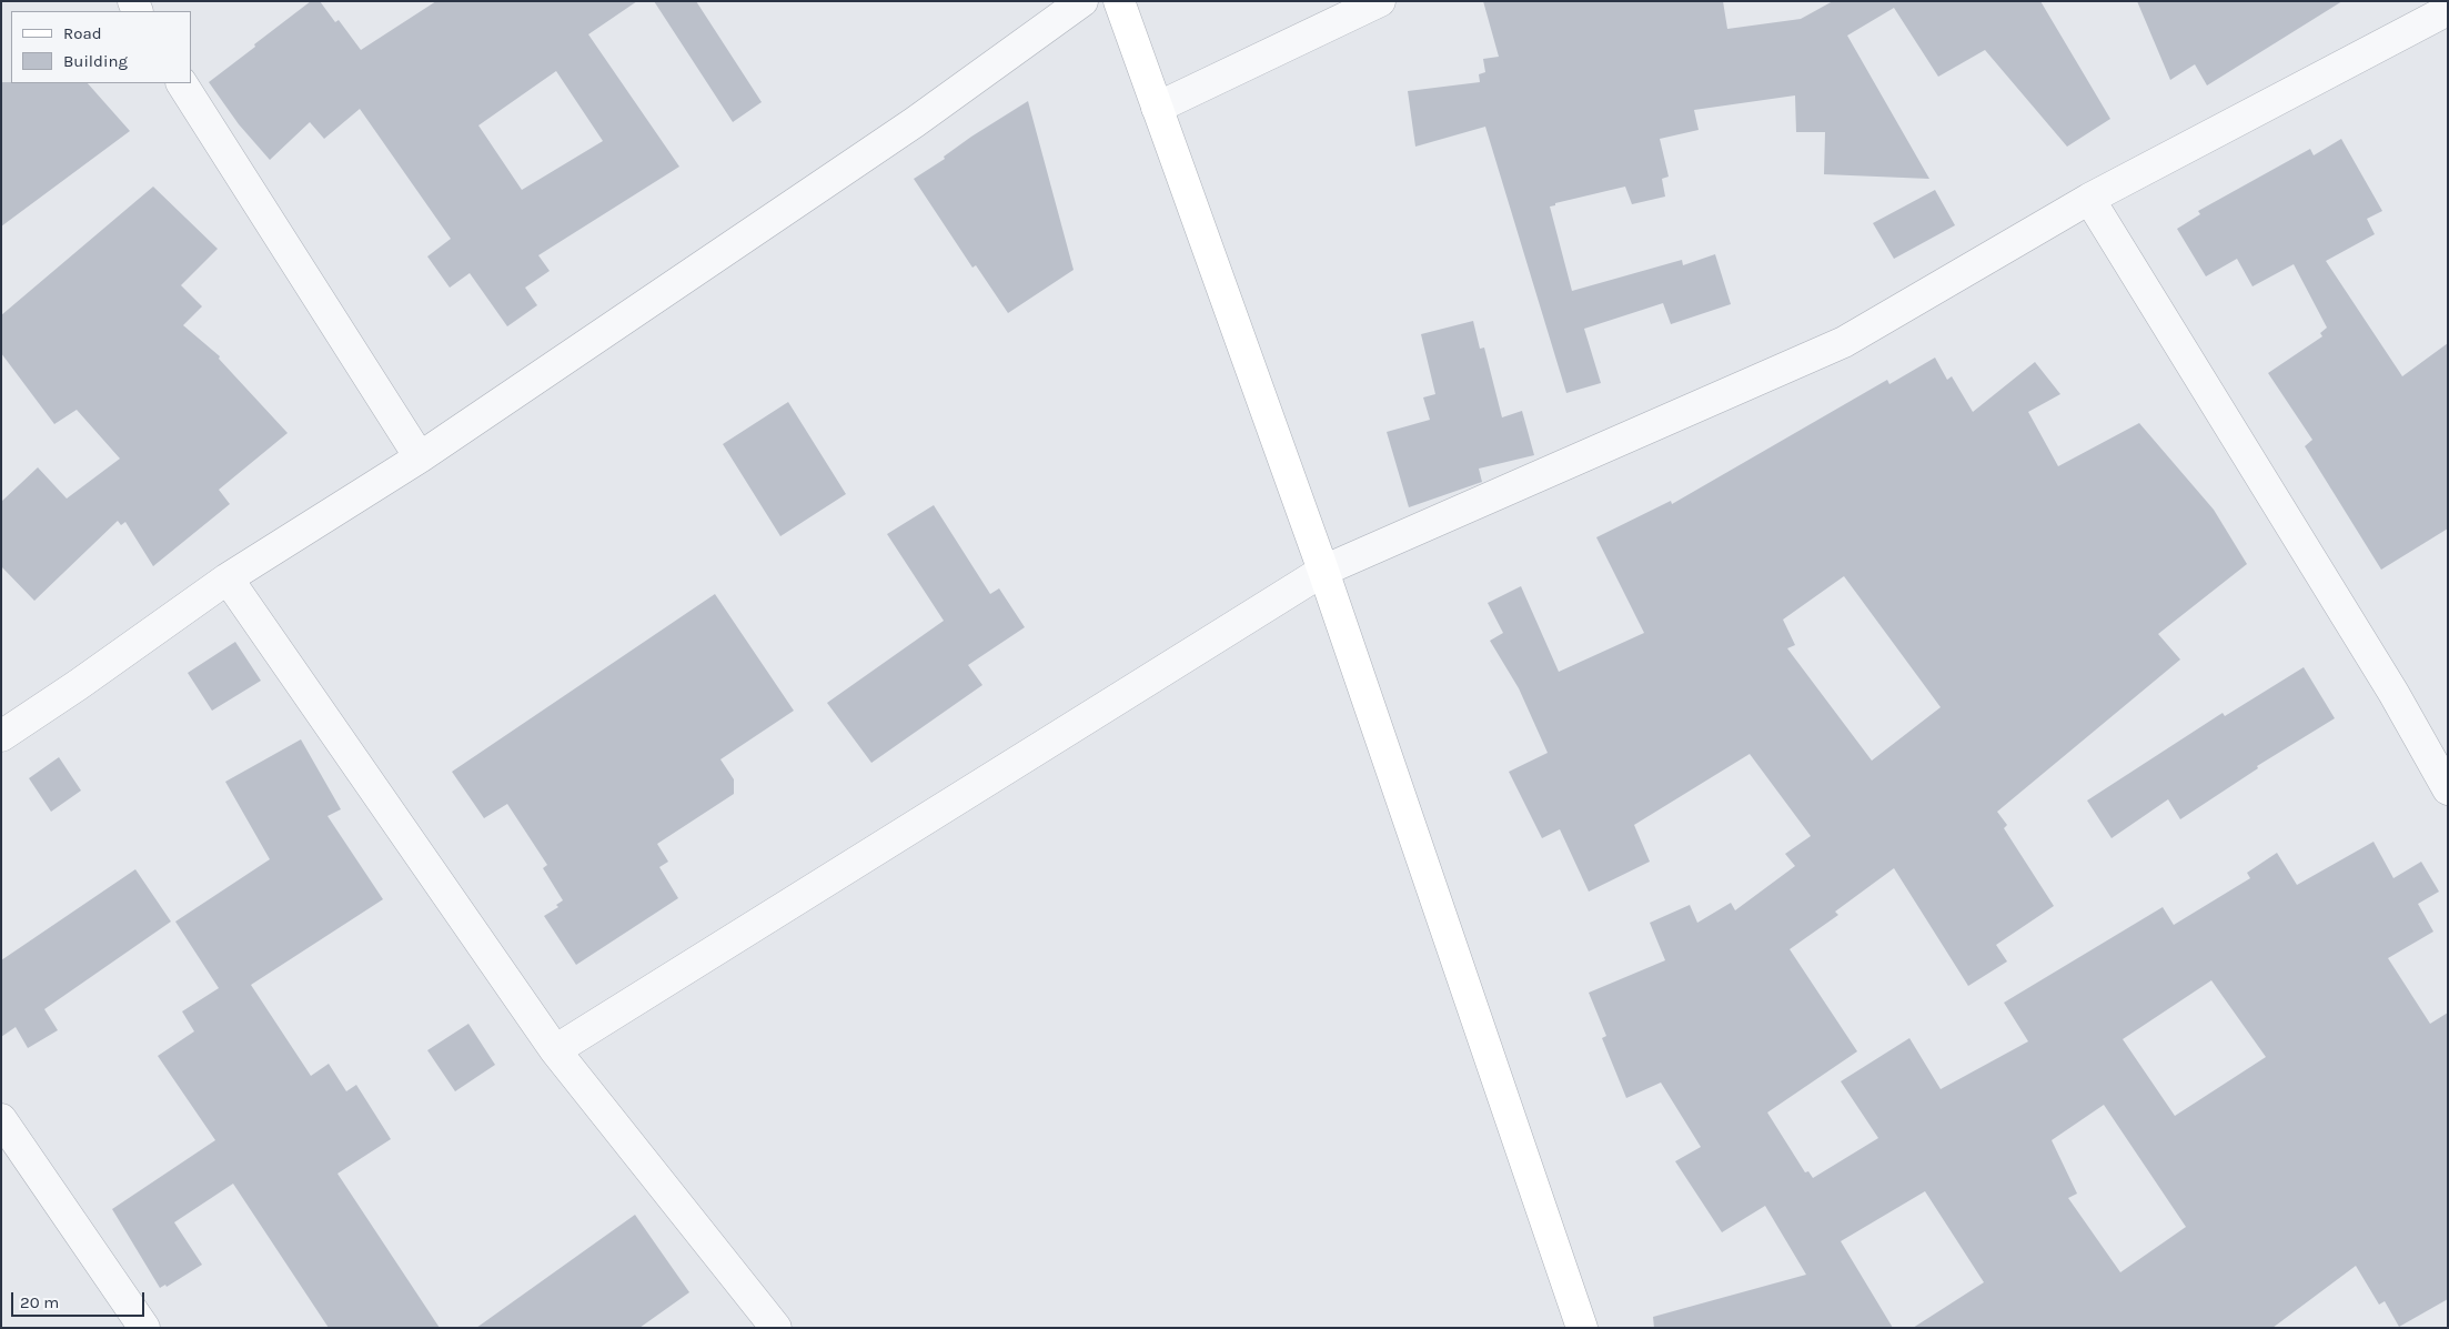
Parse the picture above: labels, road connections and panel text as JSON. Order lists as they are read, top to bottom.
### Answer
{
  "legend": ["Road", "Building"],
  "scale_bar": "20 m"
}
